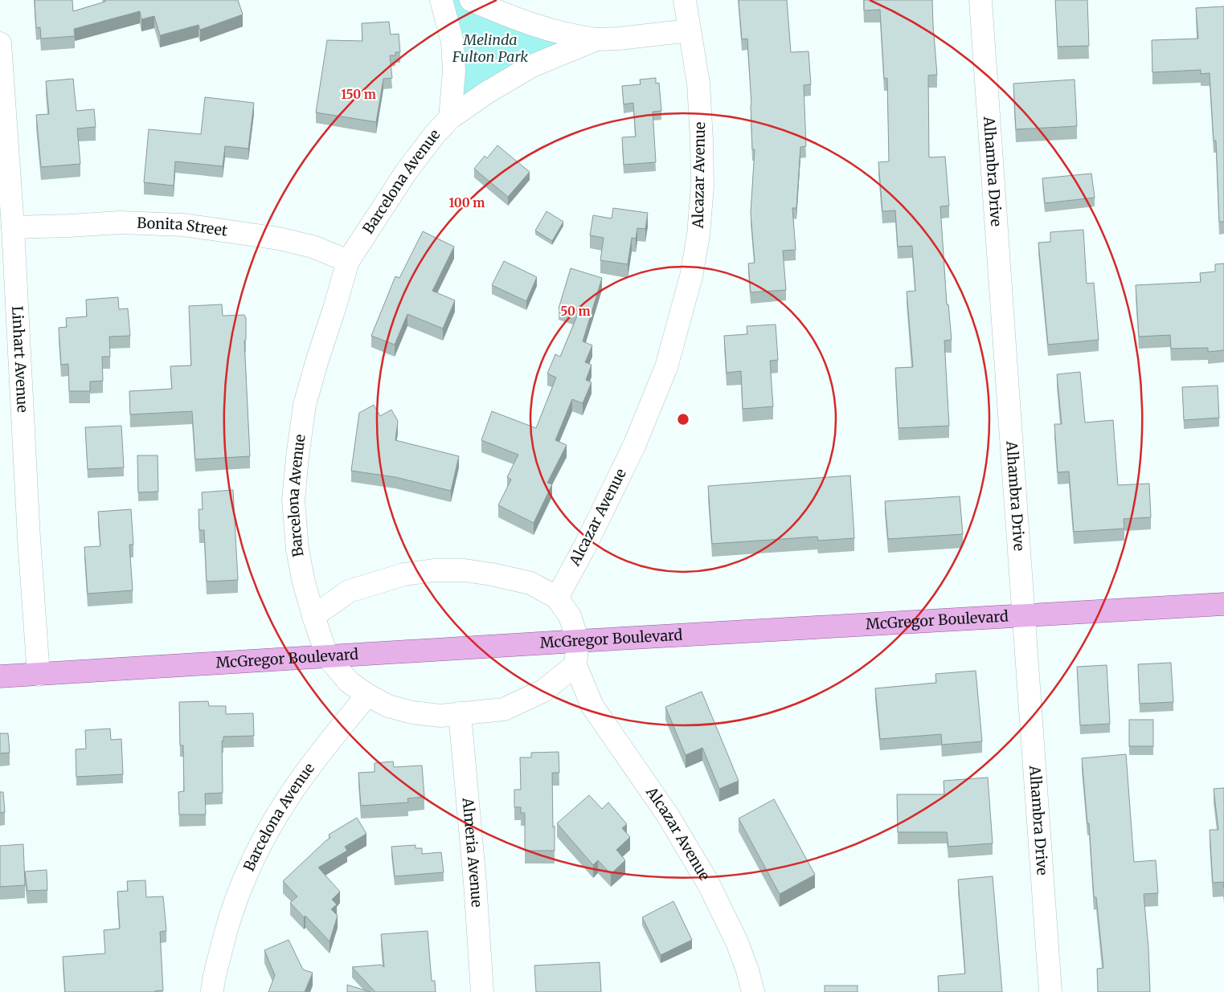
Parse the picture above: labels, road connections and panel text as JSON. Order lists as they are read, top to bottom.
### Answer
{
  "streets": {
    "main road": ["McGregor Boulevard"],
    "street": [
      "Alhambra Drive",
      "Alcazar Avenue",
      "Barcelona Avenue",
      "Bonita Street",
      "Linhart Avenue",
      "Almeria Avenue"
    ]
  },
  "crossings": [
    ["Alhambra Drive", "McGregor Boulevard"],
    ["Alcazar Avenue", "Barcelona Avenue"],
    ["Alcazar Avenue", "McGregor Boulevard"],
    ["Barcelona Avenue", "Bonita Street"],
    ["Barcelona Avenue", "McGregor Boulevard"],
    ["Bonita Street", "Linhart Avenue"],
    ["Linhart Avenue", "McGregor Boulevard"]
  ],
  "parks": ["Melinda Fulton Park"],
  "rings": ["150 m", "100 m", "50 m"]
}
